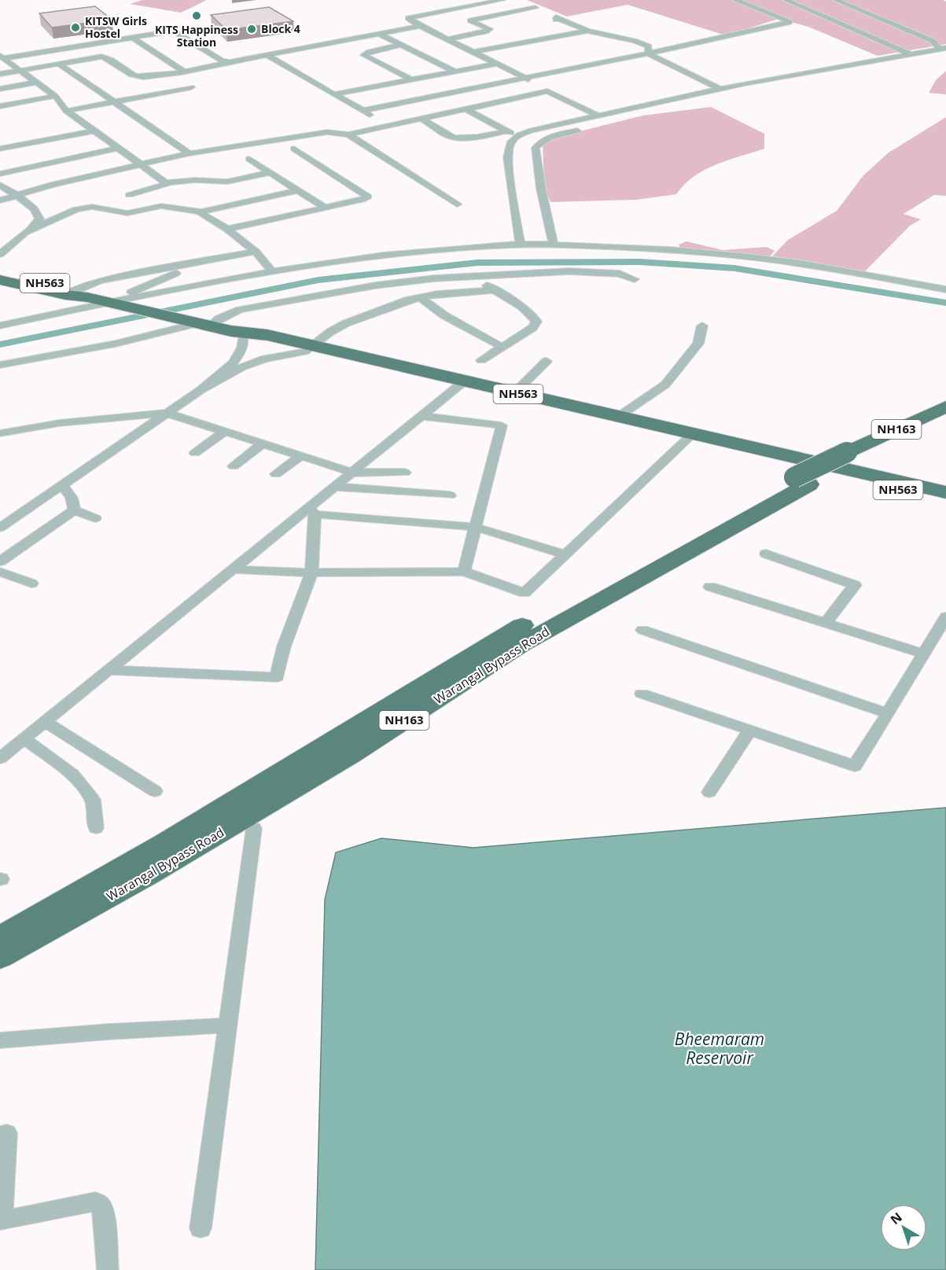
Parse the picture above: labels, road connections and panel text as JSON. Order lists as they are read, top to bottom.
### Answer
{
  "streets": {
    "highway": ["NH563", "NH163", "Warangal Bypass Road"]
  },
  "water": ["Bheemaram Reservoir"],
  "places": ["KITS Happiness Station", "KITSW Girls Hostel", "Block 4"],
  "north": "top left"
}
